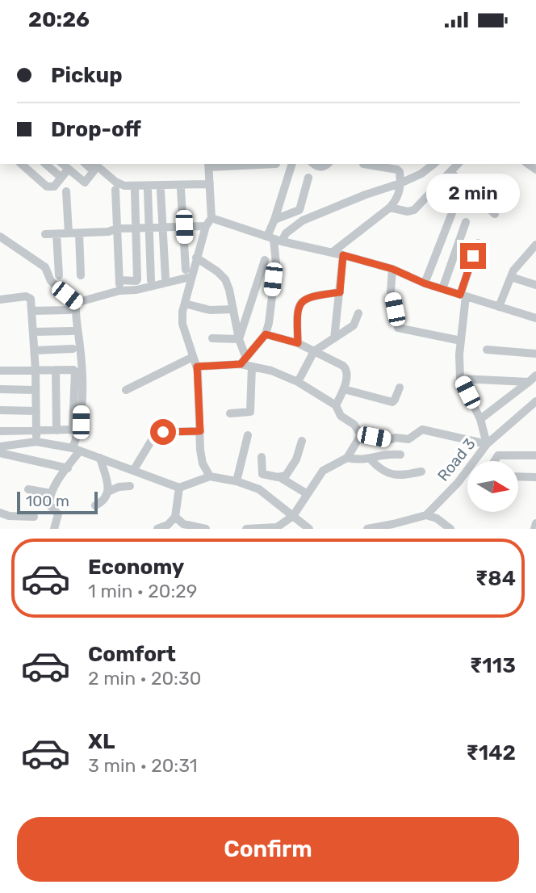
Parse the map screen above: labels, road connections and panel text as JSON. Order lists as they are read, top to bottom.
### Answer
{
  "streets": {
    "street": ["Road 3"]
  },
  "scale_bar": "100 m",
  "north": "right",
  "page": {
    "status": "20:26",
    "banner": ["Pickup", "Drop-off"],
    "bubble": "2 min",
    "scale": "100 m",
    "list": [
      {
        "name": "Economy",
        "note": "1 min · 20:29",
        "value": "₹84"
      },
      {
        "name": "Comfort",
        "note": "2 min · 20:30",
        "value": "₹113"
      },
      {
        "name": "XL",
        "note": "3 min · 20:31",
        "value": "₹142"
      }
    ],
    "buttons": "Confirm"
  }
}
